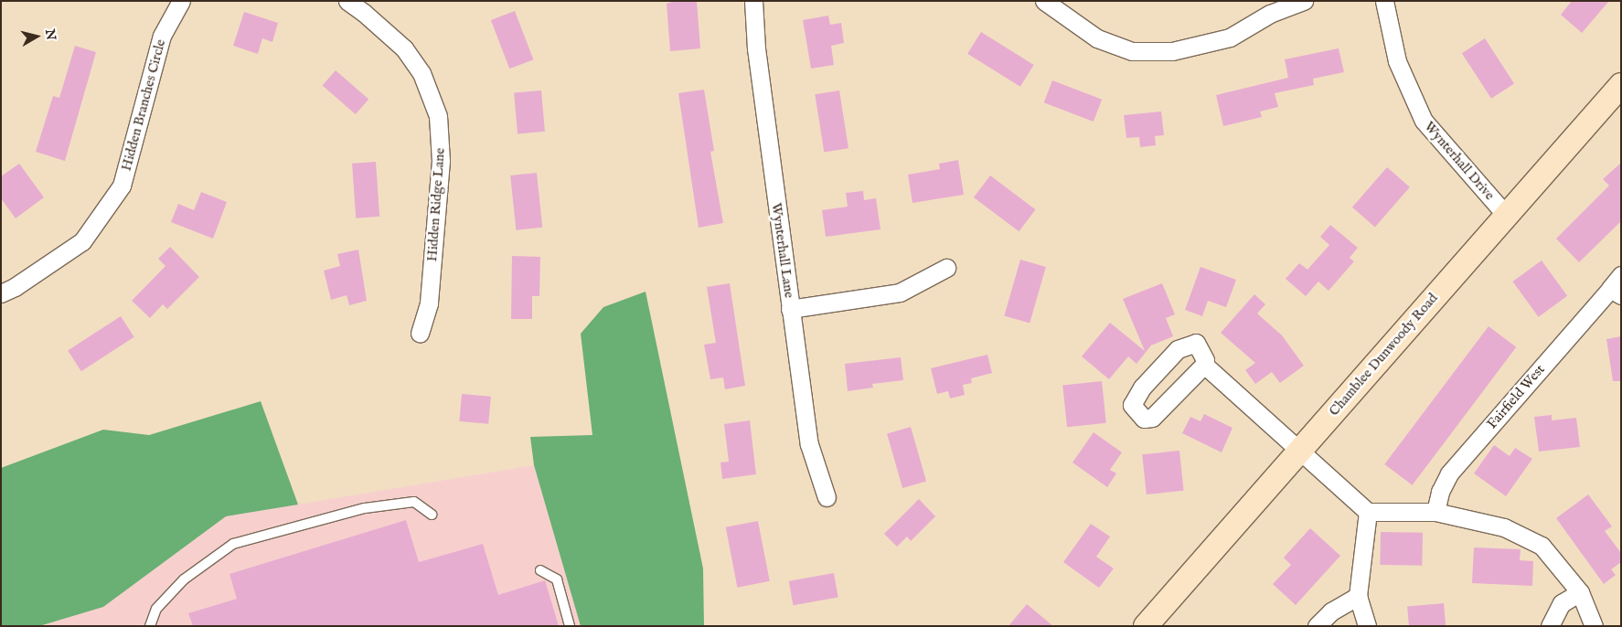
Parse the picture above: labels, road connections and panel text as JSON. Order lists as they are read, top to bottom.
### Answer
{
  "streets": {
    "street": [
      "Hidden Branches Circle",
      "Wynterhall Drive",
      "Hidden Ridge Lane",
      "Wynterhall Lane",
      "Chamblee Dunwoody Road",
      "Fairfield West"
    ]
  },
  "crossings": [
    ["Wynterhall Drive", "Chamblee Dunwoody Road"]
  ],
  "north": "right"
}
